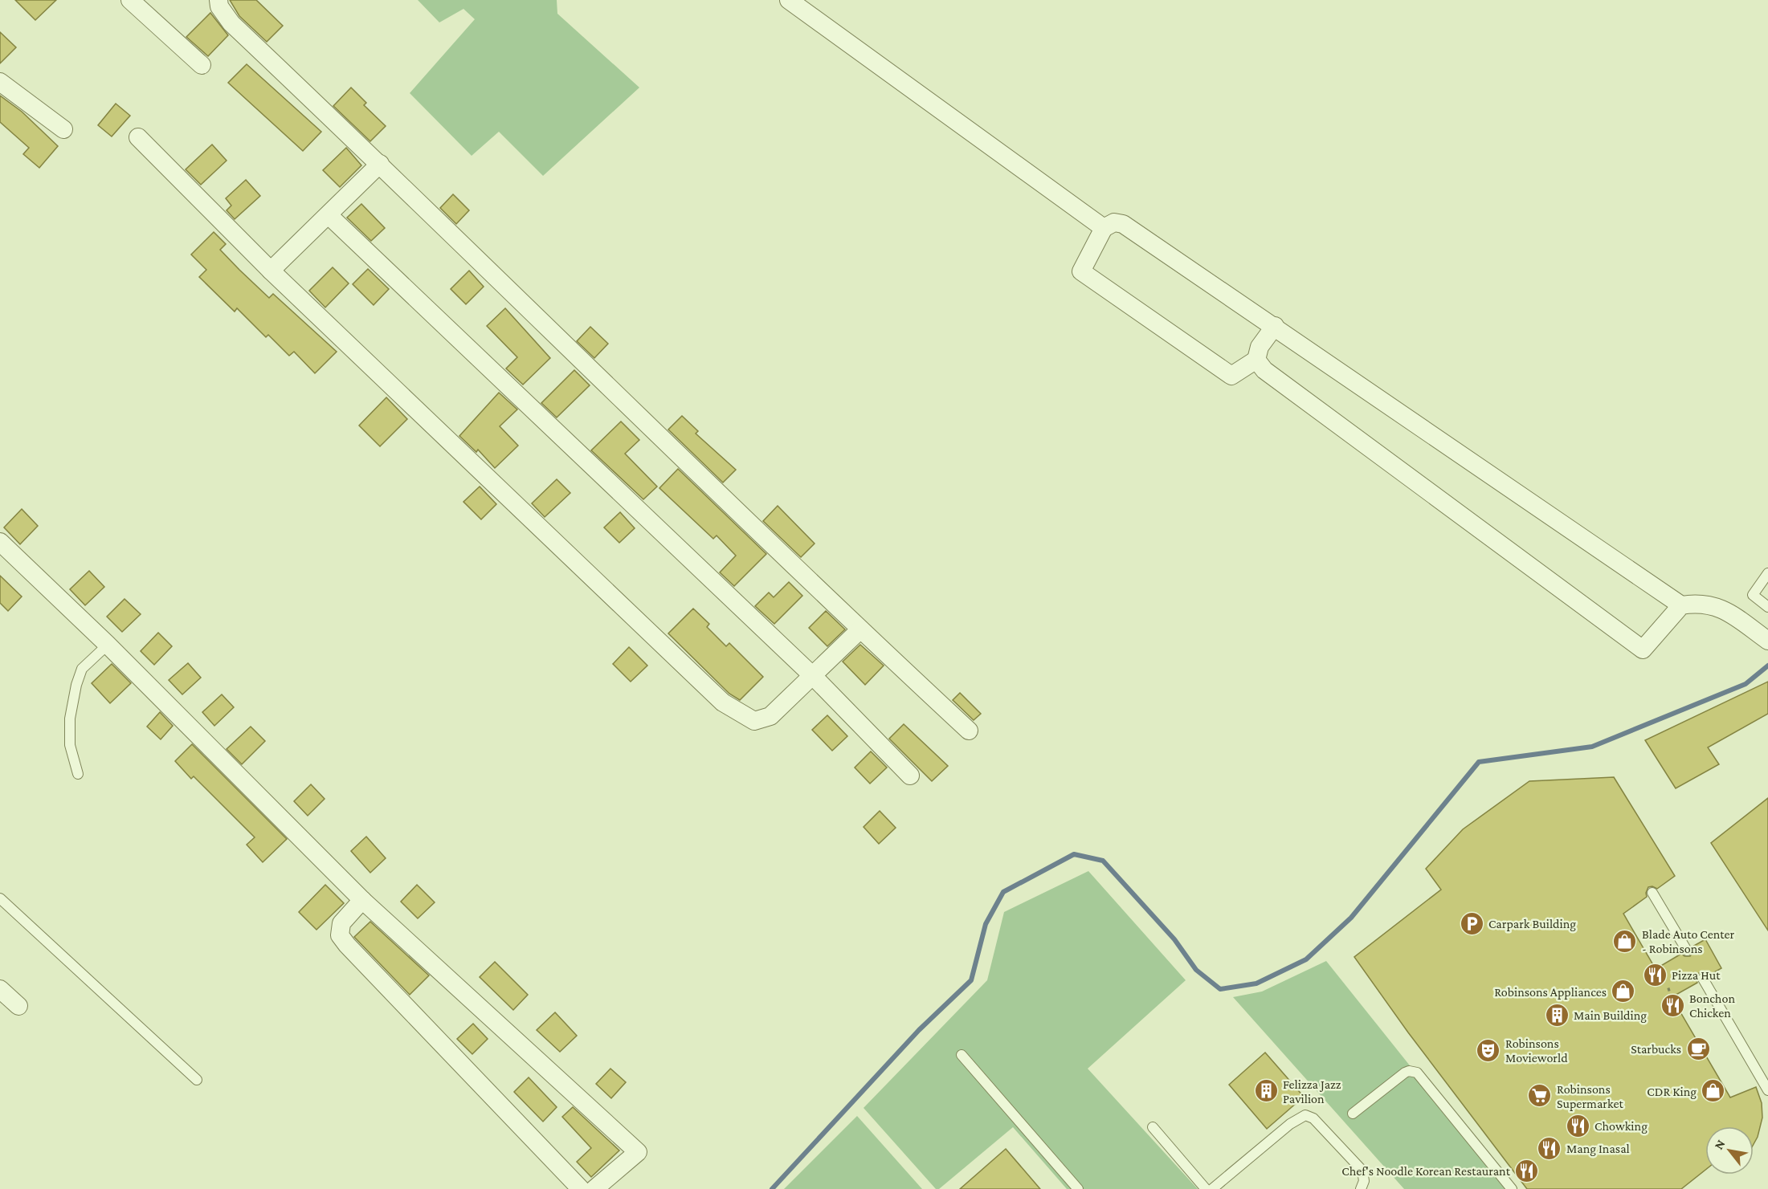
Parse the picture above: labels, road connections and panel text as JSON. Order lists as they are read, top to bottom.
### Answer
{
  "places": {
    "parking": ["Carpark Building"],
    "shop": ["Blade Auto Center - Robinsons", "Robinsons Appliances", "CDR King"],
    "restaurant": [
      "Pizza Hut",
      "Bonchon Chicken",
      "Chowking",
      "Mang Inasal",
      "Chef's Noodle Korean Restaurant"
    ],
    "building": ["Main Building", "Felizza Jazz Pavilion"],
    "cafe": ["Starbucks"],
    "theatre": ["Robinsons Movieworld"],
    "supermarket": ["Robinsons Supermarket"]
  },
  "north": "top left"
}
